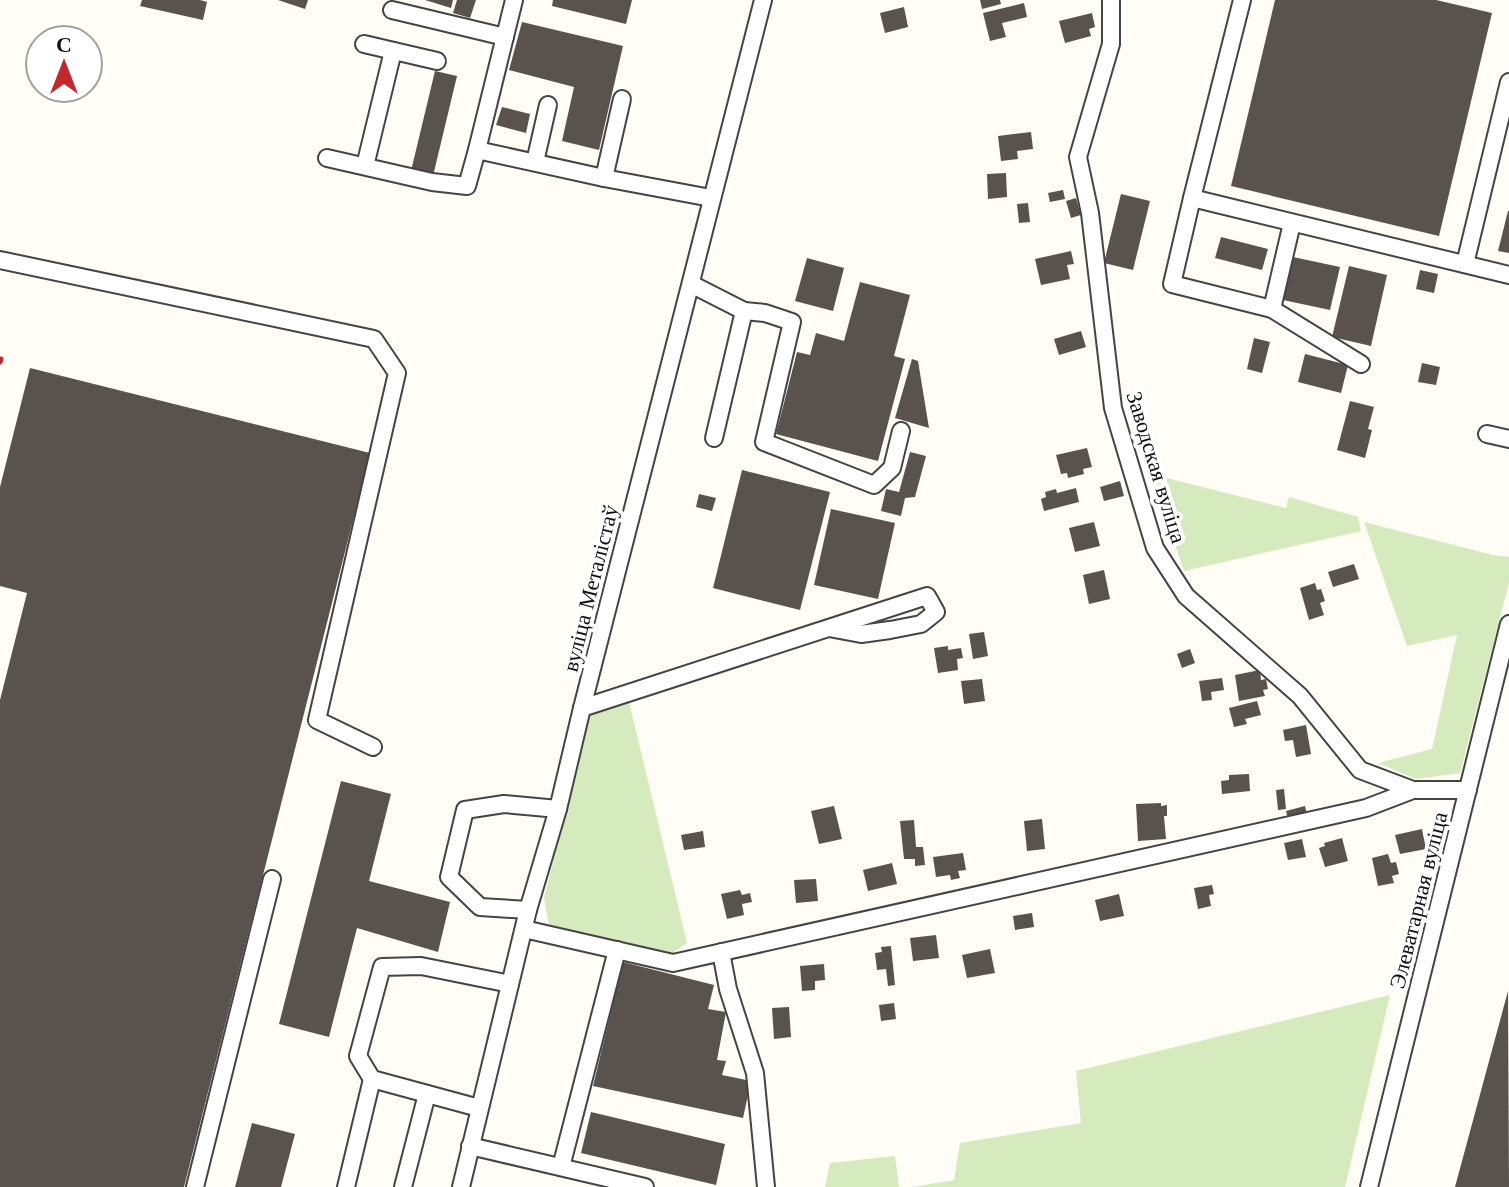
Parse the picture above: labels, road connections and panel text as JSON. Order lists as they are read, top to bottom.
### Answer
{
  "streets": {
    "street": ["Заводская вуліца", "вуліца Металістаў", "Элеватарная вуліца"]
  },
  "crossings": [
    ["Заводская вуліца", "вуліца Металістаў"],
    ["Заводская вуліца", "Элеватарная вуліца"]
  ],
  "north": "top"
}
